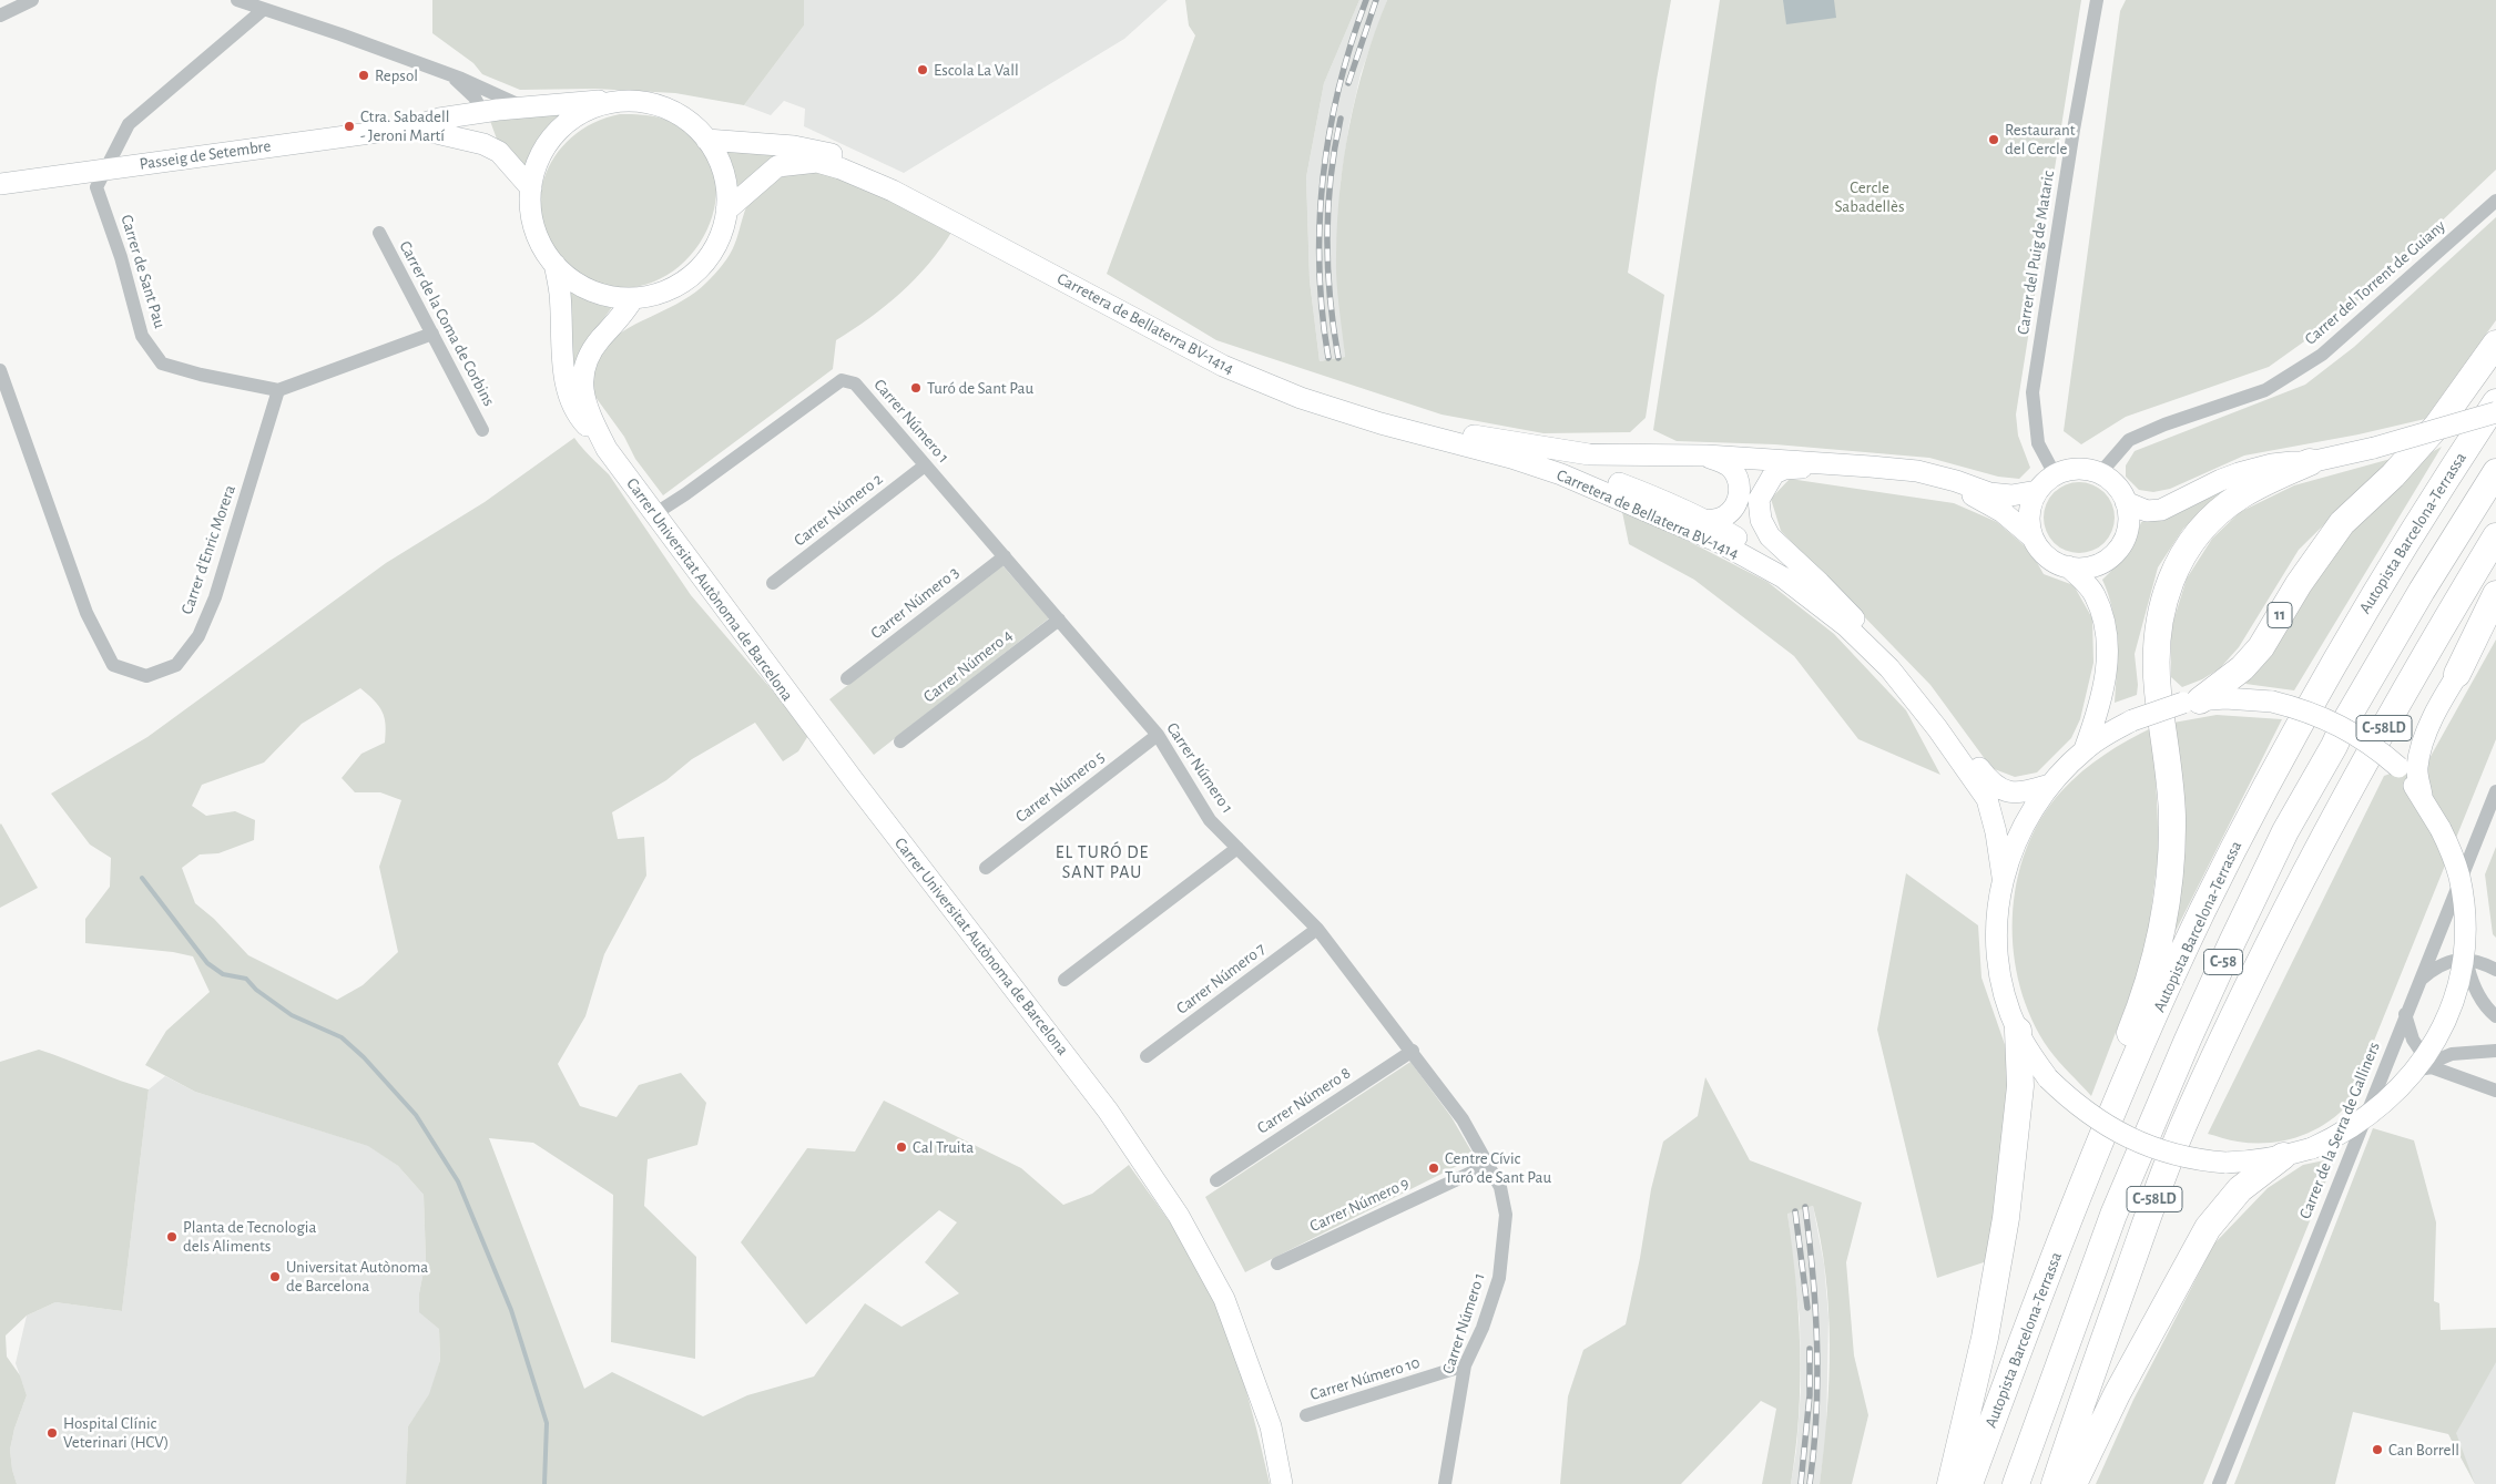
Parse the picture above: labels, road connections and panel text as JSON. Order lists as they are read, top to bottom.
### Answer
{
  "streets": {
    "highway": [
      "Autopista Barcelona-Terrassa",
      "11",
      "C-58LD",
      "C-58"
    ],
    "street": [
      "Passeig de Setembre",
      "Carrer del Puig de Mataric",
      "Carrer de Sant Pau",
      "Carrer del Torrent de Guiany",
      "Carrer de la Coma de Corbins",
      "Carretera de Bellaterra BV-1414",
      "Carrer Número 1",
      "Carrer Número 2",
      "Carrer d'Enric Morera",
      "Carrer Universitat Autònoma de Barcelona",
      "Carrer Número 3",
      "Carrer Número 4",
      "Carrer Número 5",
      "Carrer Número 7",
      "Carrer Número 8",
      "Carrer de la Serra de Galliners",
      "Carrer Número 9",
      "Carrer Número 10"
    ]
  },
  "crossings": [
    ["Passeig de Setembre", "Carrer de Sant Pau"],
    ["Passeig de Setembre", "Carretera de Bellaterra BV-1414"],
    ["Passeig de Setembre", "Carrer Universitat Autònoma de Barcelona"],
    ["Carrer del Puig de Mataric", "Carrer del Torrent de Guiany"],
    ["Carrer del Puig de Mataric", "Carretera de Bellaterra BV-1414"],
    ["Carrer de Sant Pau", "Carrer d'Enric Morera"],
    ["Carrer del Torrent de Guiany", "Carretera de Bellaterra BV-1414"],
    ["Carretera de Bellaterra BV-1414", "Carrer Universitat Autònoma de Barcelona"],
    ["Carrer Número 1", "Carrer Número 2"],
    ["Carrer Número 1", "Carrer Universitat Autònoma de Barcelona"],
    ["Carrer Número 1", "Carrer Número 3"],
    ["Carrer Número 1", "Carrer Número 4"],
    ["Carrer Número 1", "Carrer Número 5"],
    ["Carrer Número 1", "Carrer Número 7"],
    ["Carrer Número 1", "Carrer Número 8"],
    ["Carrer Número 1", "Carrer Número 9"],
    ["Carrer Número 1", "Carrer Número 10"]
  ],
  "districts": ["EL TURÓ DE SANT PAU"],
  "parks": ["Cercle Sabadellès"],
  "places": [
    "Escola La Vall",
    "Repsol",
    "Ctra. Sabadell - Jeroni Martí",
    "Restaurant del Cercle",
    "Turó de Sant Pau",
    "Cal Truita",
    "Centre Cívic Turó de Sant Pau",
    "Planta de Tecnologia dels Aliments",
    "Universitat Autònoma de Barcelona",
    "Hospital Clínic Veterinari (HCV)",
    "Can Borrell"
  ]
}
